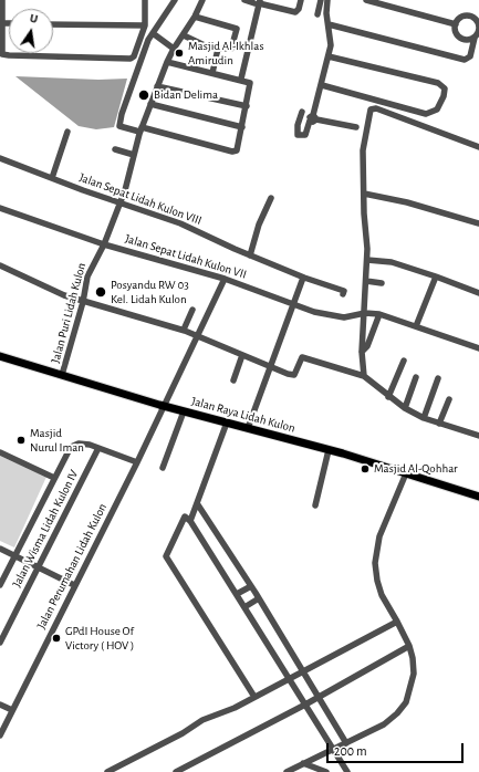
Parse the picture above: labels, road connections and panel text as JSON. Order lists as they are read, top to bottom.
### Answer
{
  "streets": {
    "main road": ["Jalan Raya Lidah Kulon"],
    "street": [
      "Jalan Sepat Lidah Kulon VIII",
      "Jalan Sepat Lidah Kulon VII",
      "Jalan Puri Lidah Kulon",
      "Jalan Wisma Lidah Kulon IV",
      "Jalan Perumahan Lidah Kulon"
    ]
  },
  "crossings": [
    ["Jalan Sepat Lidah Kulon VIII", "Jalan Puri Lidah Kulon"],
    ["Jalan Sepat Lidah Kulon VII", "Jalan Puri Lidah Kulon"],
    ["Jalan Sepat Lidah Kulon VII", "Jalan Perumahan Lidah Kulon"],
    ["Jalan Puri Lidah Kulon", "Jalan Raya Lidah Kulon"],
    ["Jalan Raya Lidah Kulon", "Jalan Perumahan Lidah Kulon"]
  ],
  "places": [
    "Masjid Al-Ikhlas Amirudin",
    "Bidan Delima",
    "Posyandu RW 03 Kel. Lidah Kulon",
    "Masjid Nurul Iman",
    "Masjid Al-Qohhar",
    "GPdI House Of Victory ( HOV )"
  ],
  "scale_bar": "200 m",
  "north": "top"
}
